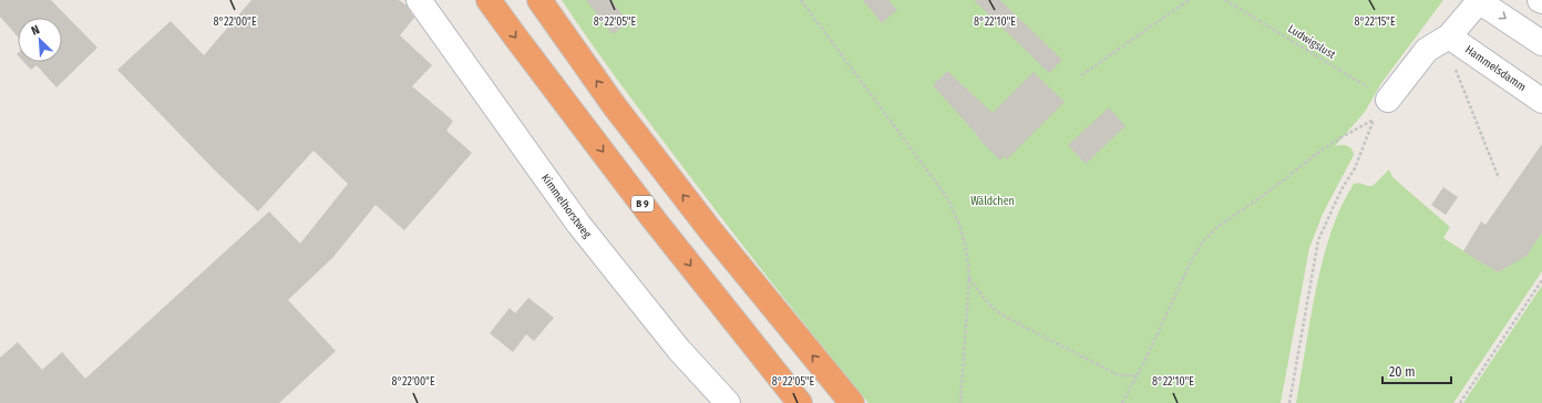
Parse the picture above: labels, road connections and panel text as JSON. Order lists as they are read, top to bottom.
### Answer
{
  "streets": {
    "highway": ["B 9"],
    "street": ["Hammelsdamm", "Kimmelhorstweg"],
    "path": ["Ludwigslust"]
  },
  "parks": ["Wäldchen"],
  "scale_bar": "20 m",
  "north": "top left",
  "coordinates": [
    "8°22'05\"E",
    "8°22'10\"E",
    "8°22'15\"E",
    "8°22'00\"E"
  ]
}
